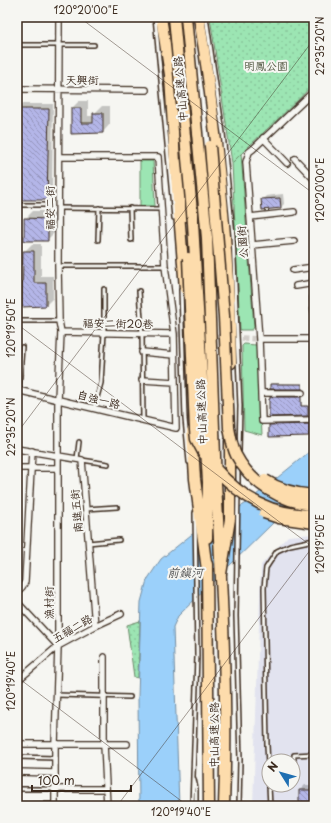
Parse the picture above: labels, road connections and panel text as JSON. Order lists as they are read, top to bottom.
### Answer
{
  "streets": {
    "highway": ["中山高速公路"],
    "street": [
      "天興街",
      "福安二街",
      "公園街",
      "福安二街20巷",
      "自強一路",
      "南進五街",
      "漁村街",
      "五福二路"
    ]
  },
  "crossings": [
    ["天興街", "福安二街"],
    ["福安二街", "福安二街20巷"],
    ["福安二街", "自強一路"],
    ["福安二街", "漁村街"],
    ["自強一路", "漁村街"],
    ["南進五街", "五福二路"],
    ["漁村街", "五福二路"]
  ],
  "water": ["前鎮河"],
  "parks": ["明鳳公園"],
  "scale_bar": "100 m",
  "north": "top left",
  "coordinates": [
    "120°20'00\"E",
    "22°35'20\"N",
    "120°19'50\"E",
    "120°19'40\"E"
  ]
}
